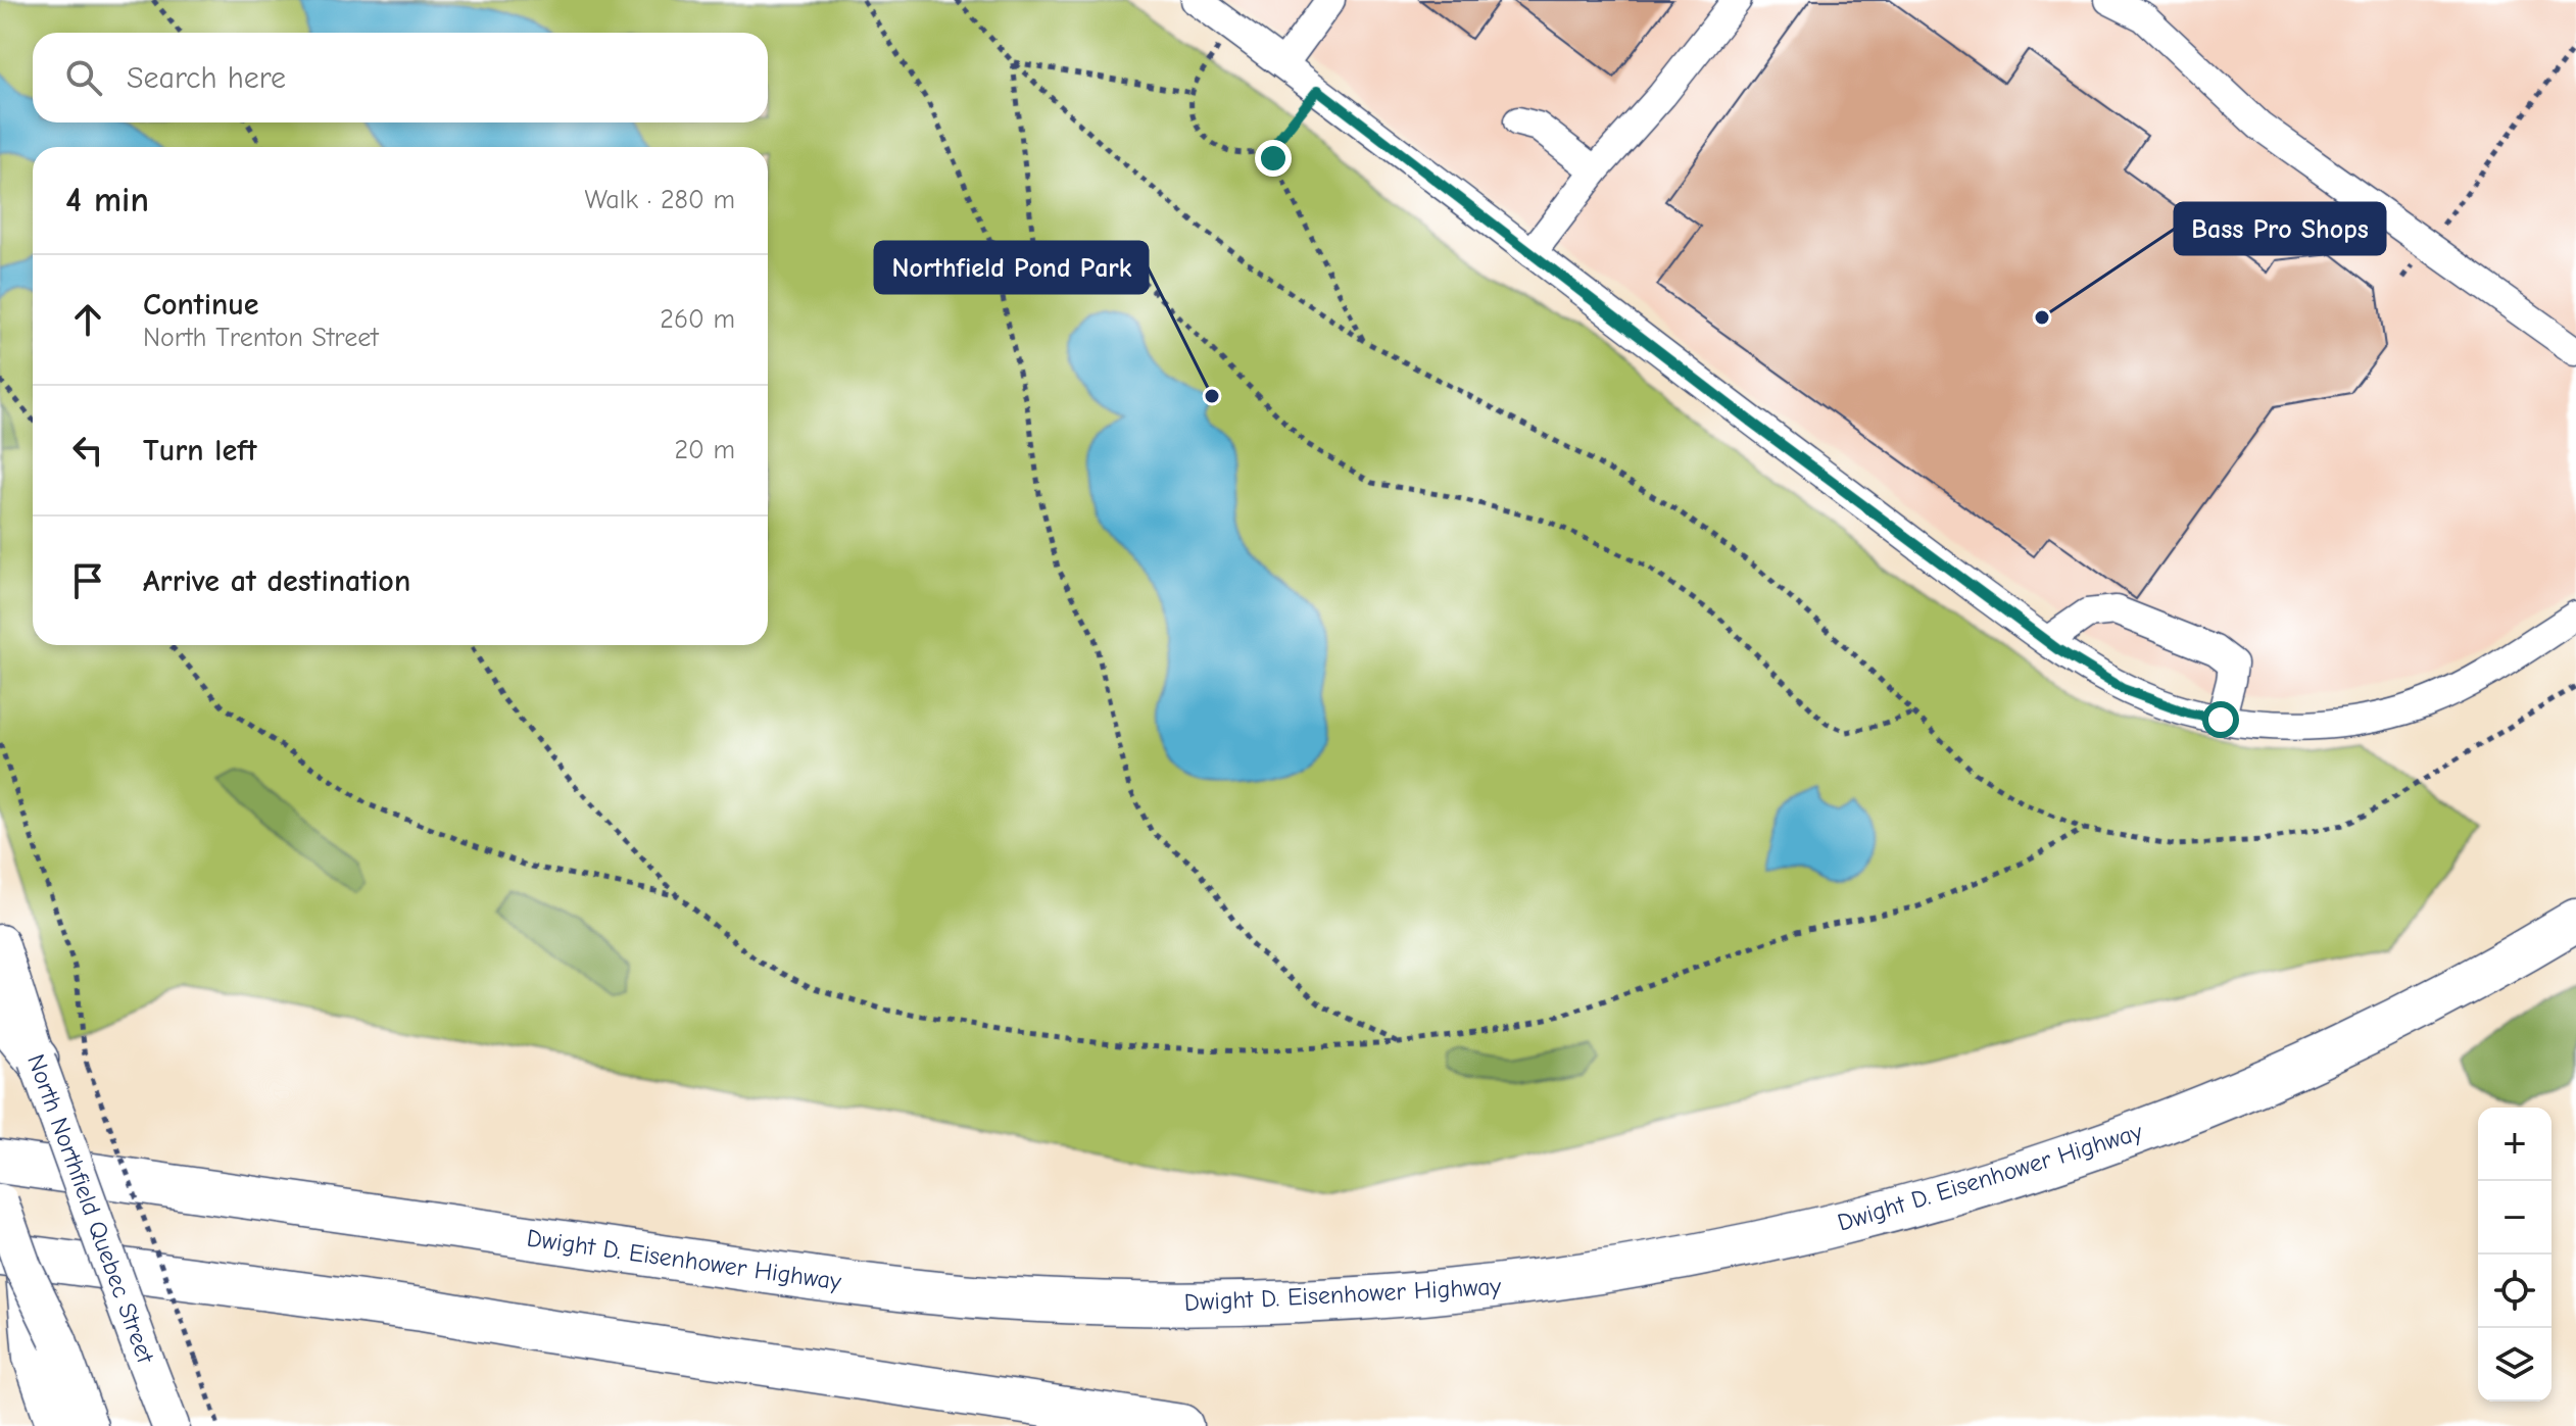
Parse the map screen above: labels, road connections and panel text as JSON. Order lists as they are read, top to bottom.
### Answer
{
  "streets": {
    "highway": ["Dwight D. Eisenhower Highway"],
    "main road": ["North Northfield Quebec Street"]
  },
  "places": ["Bass Pro Shops", "Northfield Pond Park"],
  "page": {
    "search": "Search here",
    "heading": ["4 min", "Walk · 280 m"],
    "list": [
      ["Continue", "North Trenton Street", "260 m"],
      ["Turn left", "20 m"],
      "Arrive at destination"
    ],
    "map_buttons": ["+", "−"]
  }
}
